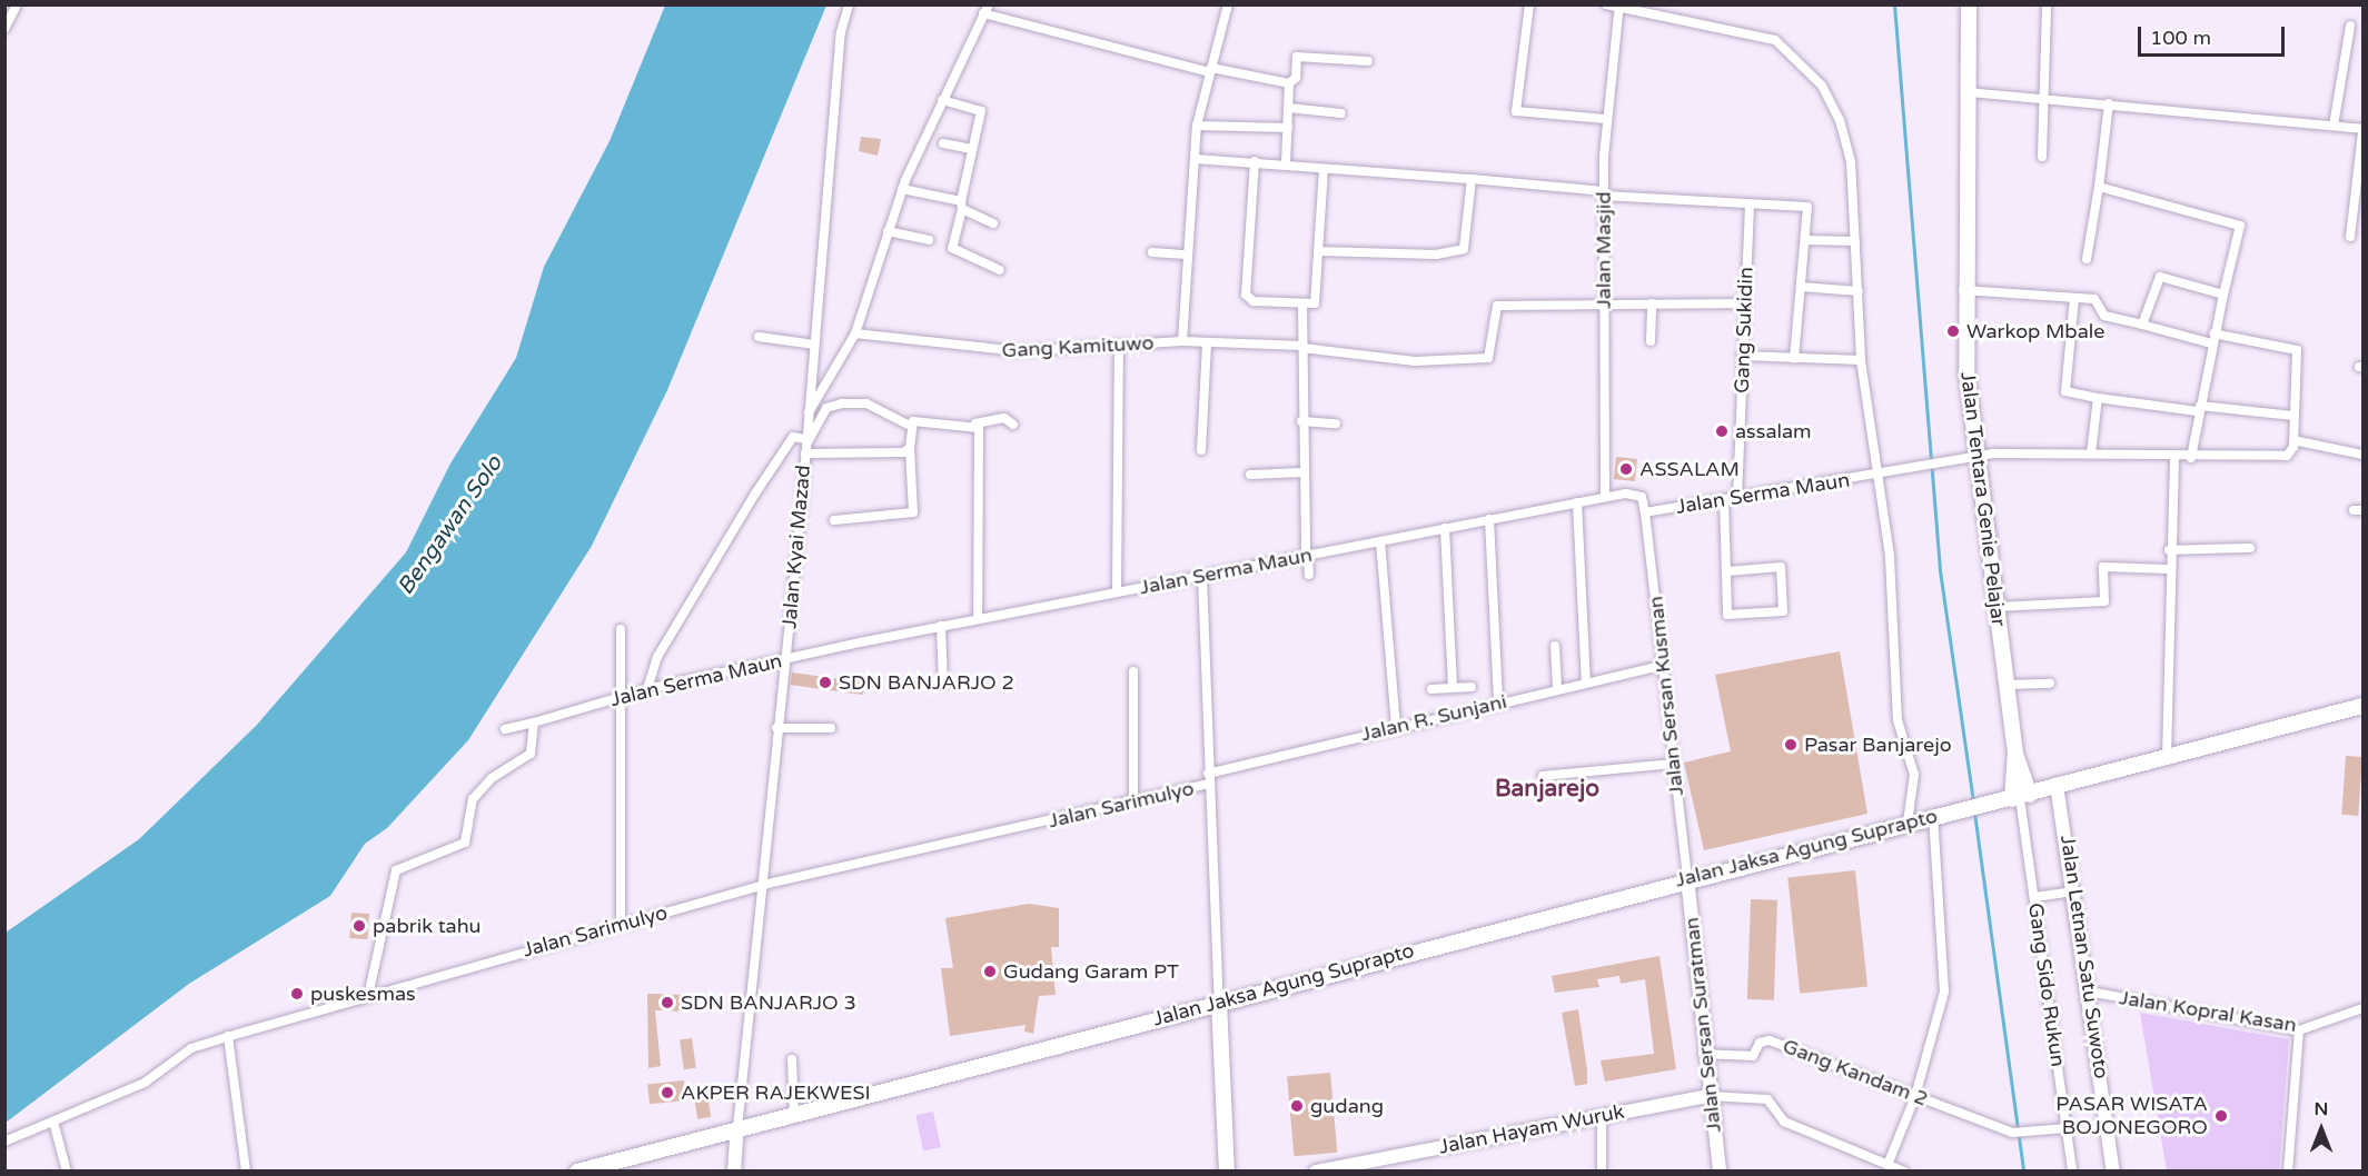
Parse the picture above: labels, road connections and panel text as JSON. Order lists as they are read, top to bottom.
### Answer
{
  "streets": {
    "main road": [
      "Jalan Tentara Genie Pelajar",
      "Jalan Jaksa Agung Suprapto",
      "Jalan Letnan Satu Suwoto",
      "Jalan Sersan Suratman",
      "Jalan Hayam Wuruk"
    ],
    "street": [
      "Jalan Masjid",
      "Gang Sukidin",
      "Gang Kamituwo",
      "Jalan Serma Maun",
      "Jalan Kyai Mazad",
      "Jalan Sersan Kusman",
      "Jalan R. Sunjani",
      "Jalan Sarimulyo",
      "Gang Sido Rukun",
      "Jalan Kopral Kasan",
      "Gang Kandam 2"
    ]
  },
  "crossings": [
    ["Jalan Masjid", "Gang Kamituwo"],
    ["Jalan Masjid", "Jalan Serma Maun"],
    ["Gang Sukidin", "Jalan Serma Maun"],
    ["Jalan Serma Maun", "Jalan Tentara Genie Pelajar"],
    ["Jalan Serma Maun", "Jalan Kyai Mazad"],
    ["Jalan Serma Maun", "Jalan Sersan Kusman"],
    ["Jalan Tentara Genie Pelajar", "Jalan Jaksa Agung Suprapto"],
    ["Jalan Tentara Genie Pelajar", "Gang Sido Rukun"],
    ["Jalan Kyai Mazad", "Jalan Sarimulyo"],
    ["Jalan Kyai Mazad", "Jalan Jaksa Agung Suprapto"],
    ["Jalan Sersan Kusman", "Jalan R. Sunjani"],
    ["Jalan Sersan Kusman", "Jalan Jaksa Agung Suprapto"],
    ["Jalan Sersan Kusman", "Jalan Sersan Suratman"],
    ["Jalan R. Sunjani", "Jalan Sarimulyo"],
    ["Jalan Jaksa Agung Suprapto", "Gang Sido Rukun"],
    ["Jalan Jaksa Agung Suprapto", "Jalan Sersan Suratman"],
    ["Jalan Letnan Satu Suwoto", "Jalan Kopral Kasan"],
    ["Gang Sido Rukun", "Gang Kandam 2"],
    ["Jalan Sersan Suratman", "Gang Kandam 2"],
    ["Jalan Sersan Suratman", "Jalan Hayam Wuruk"]
  ],
  "districts": ["Banjarejo"],
  "water": ["Bengawan Solo"],
  "places": [
    "Warkop Mbale",
    "assalam",
    "ASSALAM",
    "SDN BANJARJO 2",
    "Pasar Banjarejo",
    "pabrik tahu",
    "Gudang Garam PT",
    "puskesmas",
    "SDN BANJARJO 3",
    "AKPER RAJEKWESI",
    "gudang",
    "PASAR WISATA BOJONEGORO"
  ],
  "scale_bar": "100 m",
  "north": "top"
}
